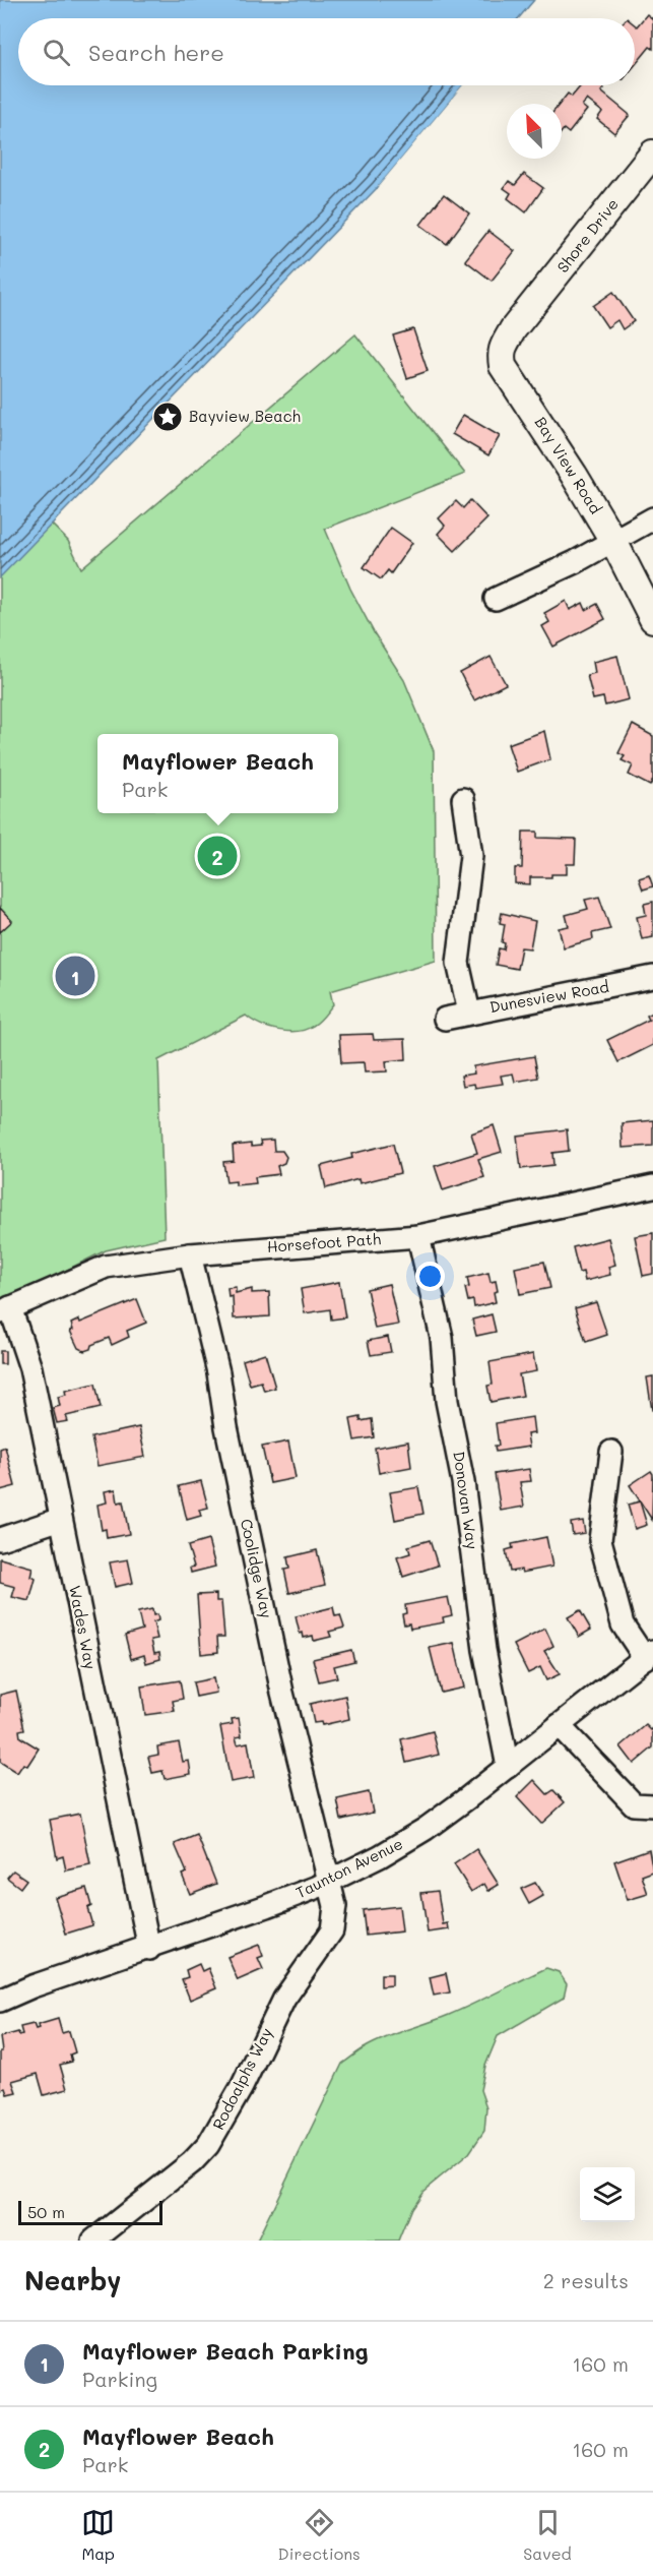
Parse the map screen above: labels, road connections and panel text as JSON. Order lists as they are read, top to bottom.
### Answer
{
  "streets": {
    "street": [
      "Shore Drive",
      "Bay View Road",
      "Dunesview Road",
      "Horsefoot Path",
      "Donovan Way",
      "Coolidge Way",
      "Wades Way",
      "Taunton Avenue",
      "Rodoalphs Way"
    ]
  },
  "crossings": [
    ["Shore Drive", "Bay View Road"],
    ["Horsefoot Path", "Donovan Way"],
    ["Horsefoot Path", "Coolidge Way"],
    ["Horsefoot Path", "Wades Way"],
    ["Donovan Way", "Taunton Avenue"],
    ["Coolidge Way", "Taunton Avenue"],
    ["Coolidge Way", "Rodoalphs Way"],
    ["Wades Way", "Taunton Avenue"],
    ["Taunton Avenue", "Rodoalphs Way"]
  ],
  "places": {
    "place": ["Bayview Beach"]
  },
  "scale_bar": "50 m",
  "north": "top left",
  "page": {
    "search": "Search here",
    "popup": ["Mayflower Beach", "Park"],
    "pins": ["2", "1"],
    "scale": "50 m",
    "heading": ["Nearby", "2 results"],
    "list": [
      {
        "mark": "1",
        "name": "Mayflower Beach Parking",
        "note": "Parking",
        "value": "160 m"
      },
      {
        "mark": "2",
        "name": "Mayflower Beach",
        "note": "Park",
        "value": "160 m"
      }
    ],
    "nav": ["Map", "Directions", "Saved"]
  }
}
